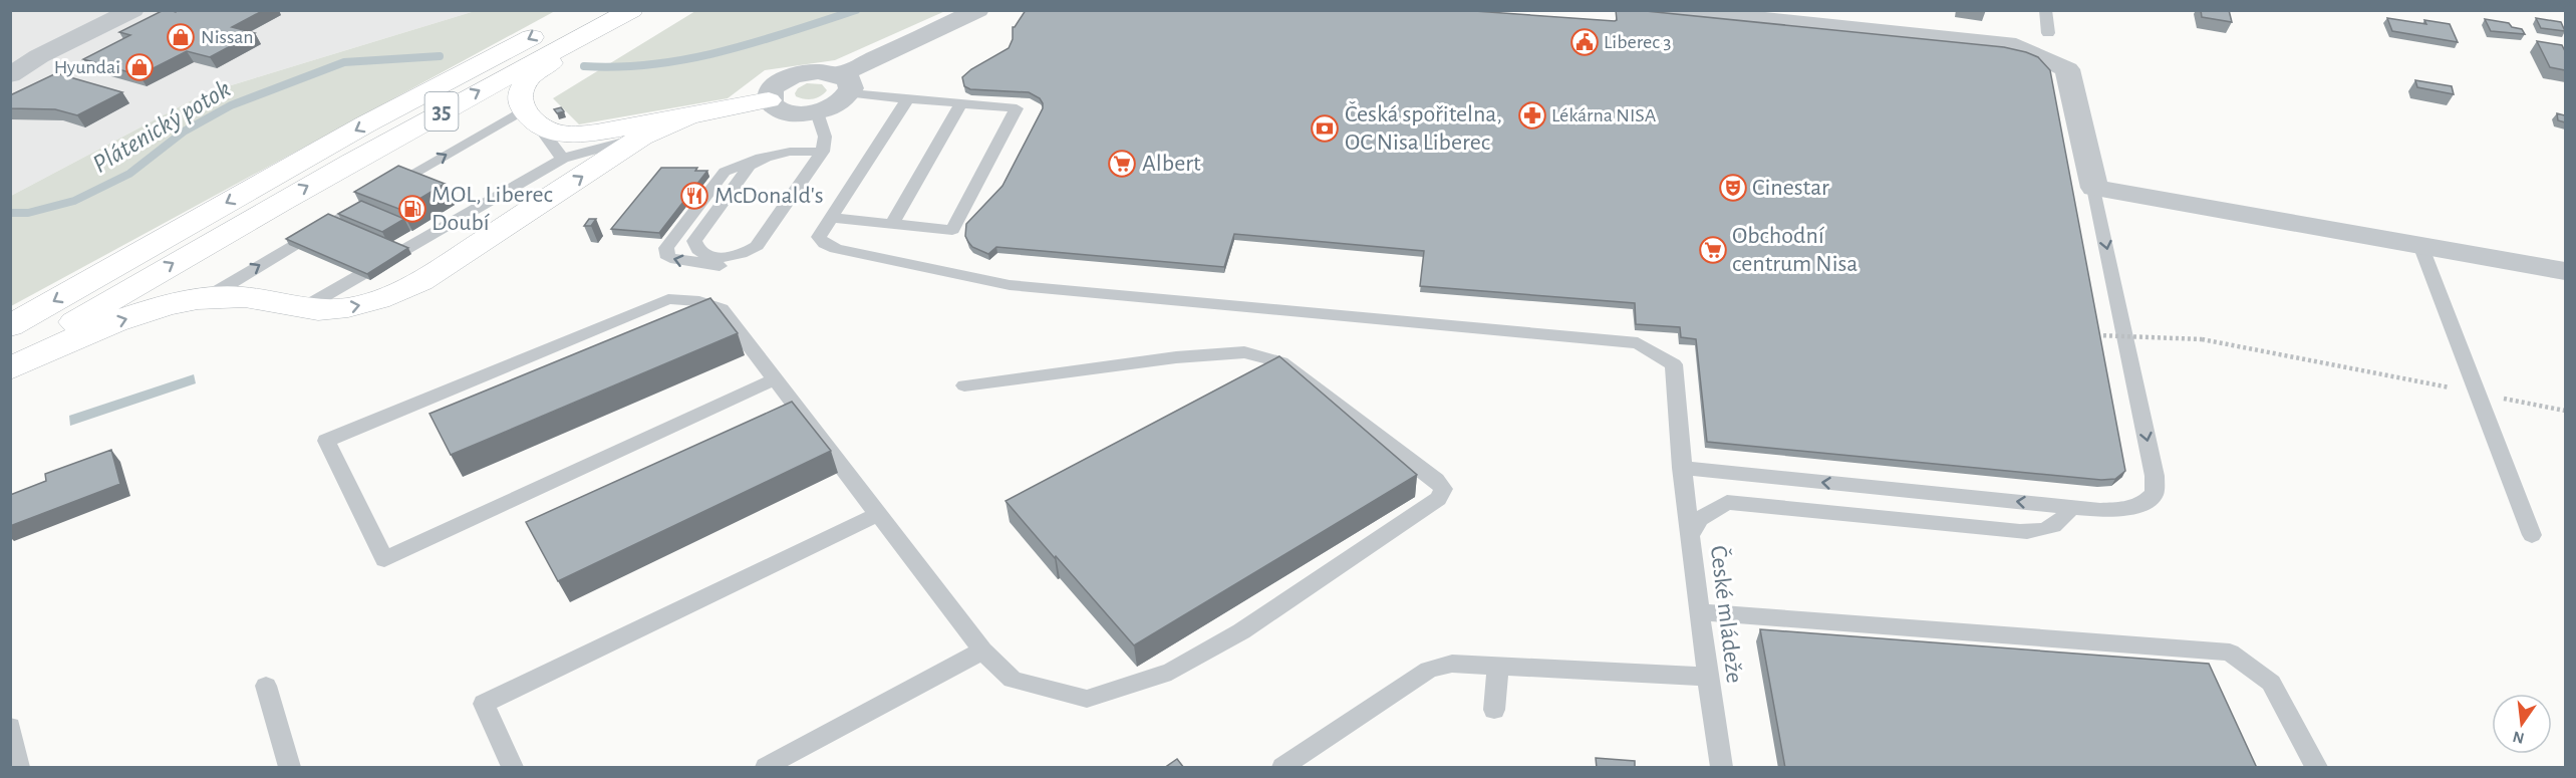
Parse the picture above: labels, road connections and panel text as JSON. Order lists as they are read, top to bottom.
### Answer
{
  "streets": {
    "highway": ["35"],
    "lane": ["České mládeže"]
  },
  "water": ["Plátenický potok"],
  "places": {
    "shop": ["Nissan", "Hyundai"],
    "public building": ["Liberec 3"],
    "pharmacy": ["Lékárna NISA"],
    "bank": ["Česká spořitelna, OC Nisa Liberec"],
    "supermarket": ["Albert", "Obchodní centrum Nisa"],
    "theatre": ["Cinestar"],
    "restaurant": ["McDonald's"],
    "fuel station": ["MOL, Liberec Doubí"]
  },
  "north": "bottom"
}
